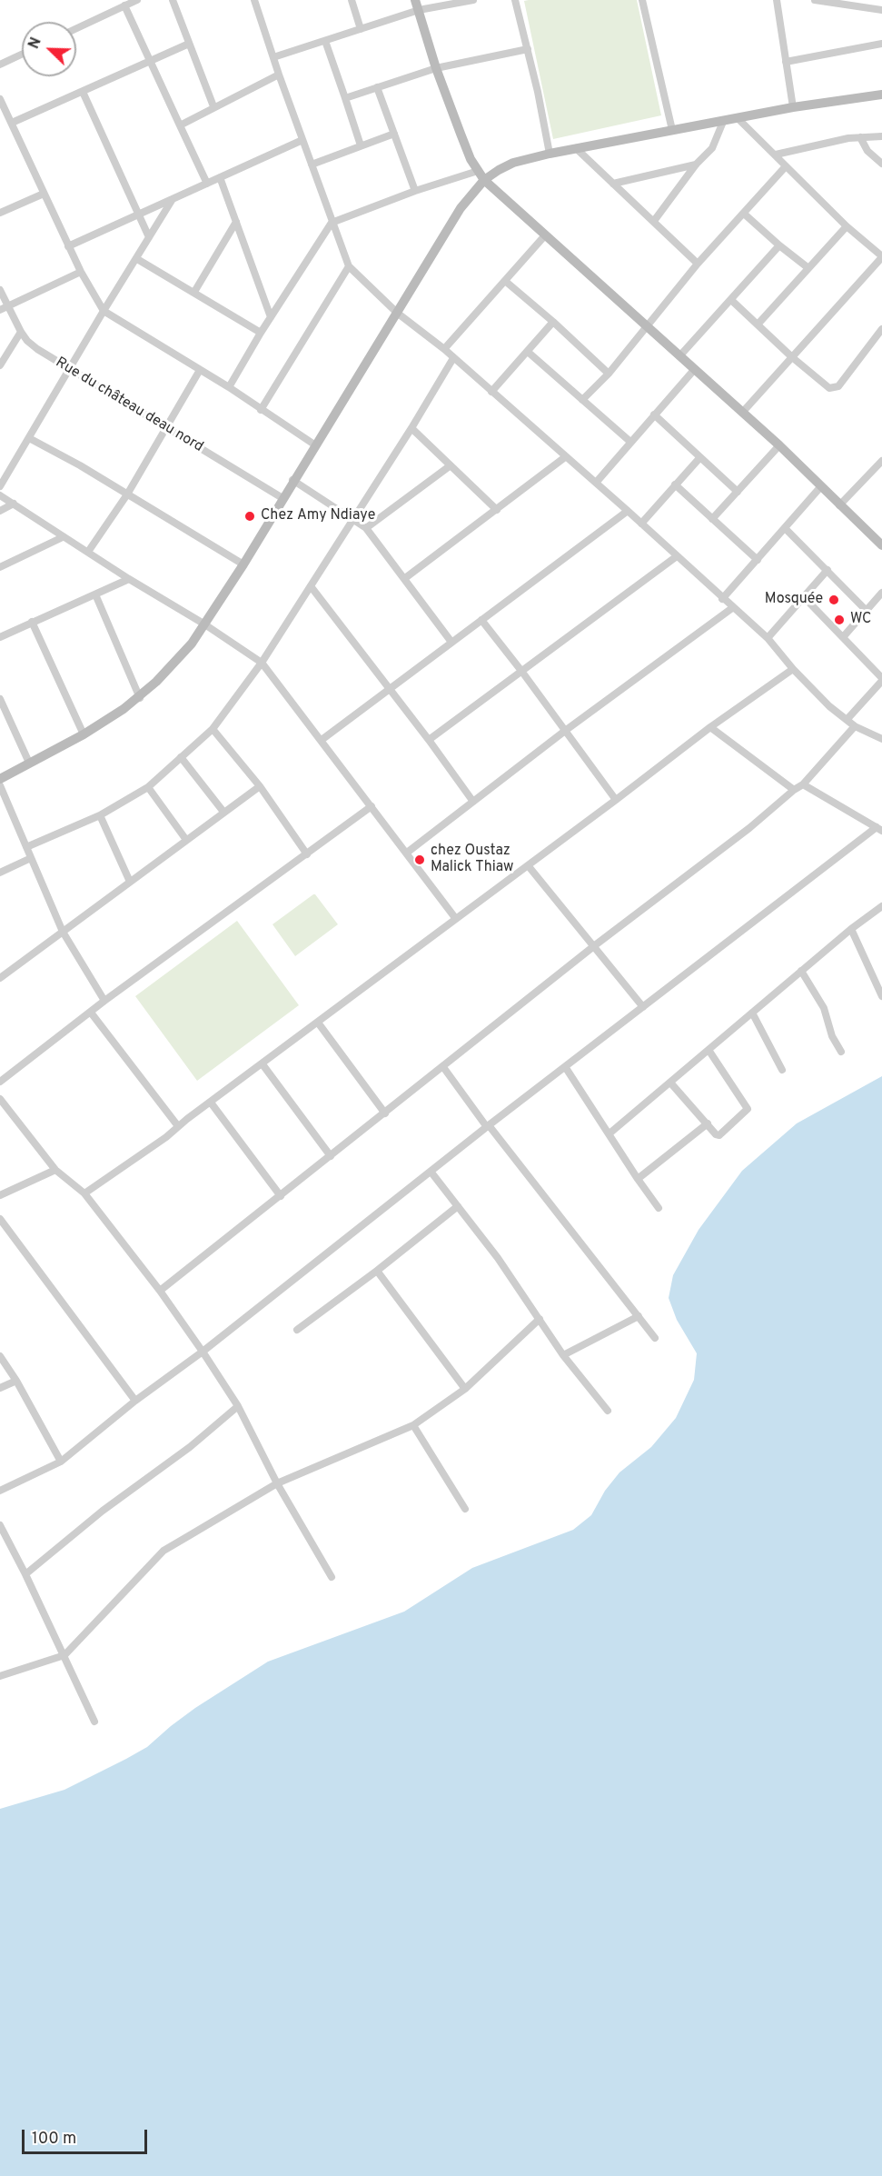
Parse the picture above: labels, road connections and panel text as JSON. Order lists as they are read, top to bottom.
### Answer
{
  "streets": {
    "street": ["Rue du château deau nord"]
  },
  "places": [
    "Chez Amy Ndiaye",
    "Mosquée",
    "WC",
    "chez Oustaz Malick Thiaw"
  ],
  "scale_bar": "100 m",
  "north": "top left"
}
